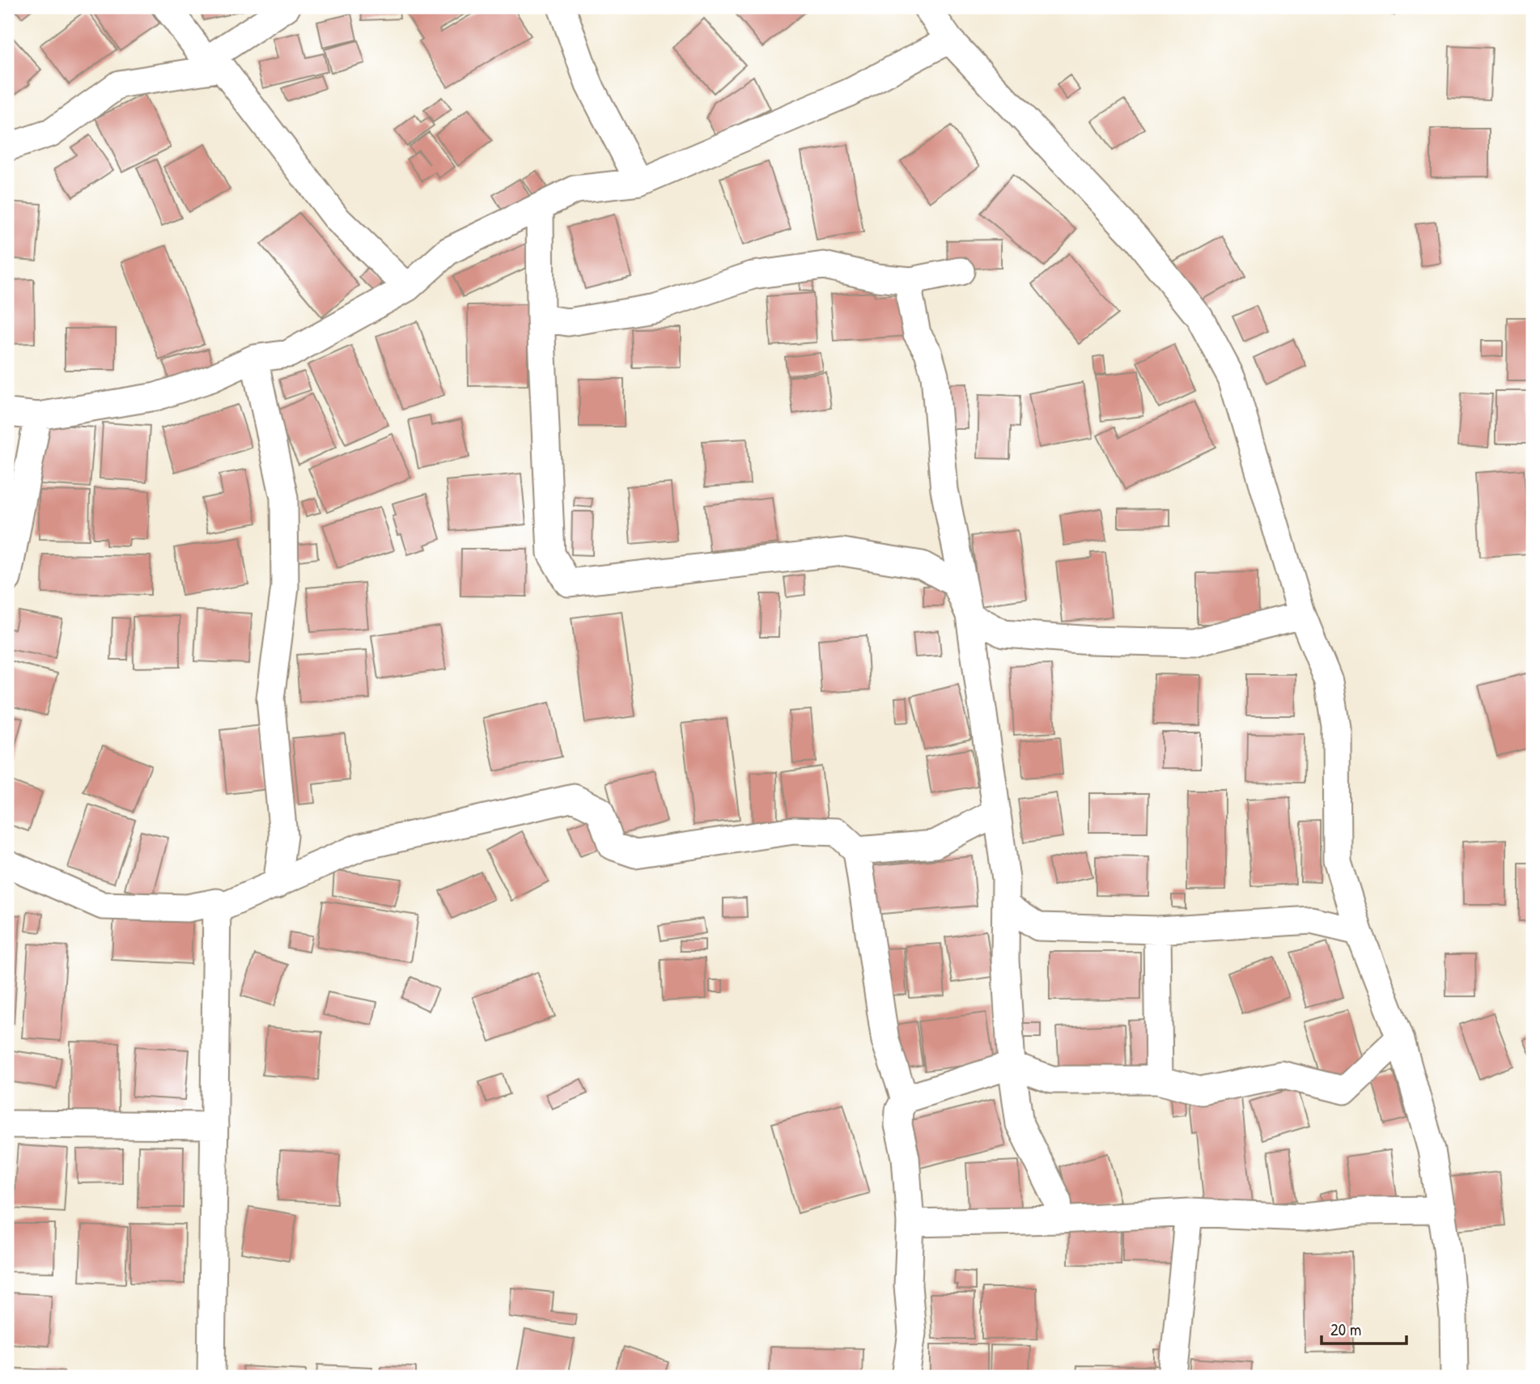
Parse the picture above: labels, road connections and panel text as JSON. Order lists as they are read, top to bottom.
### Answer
{
  "scale_bar": "20 m"
}
